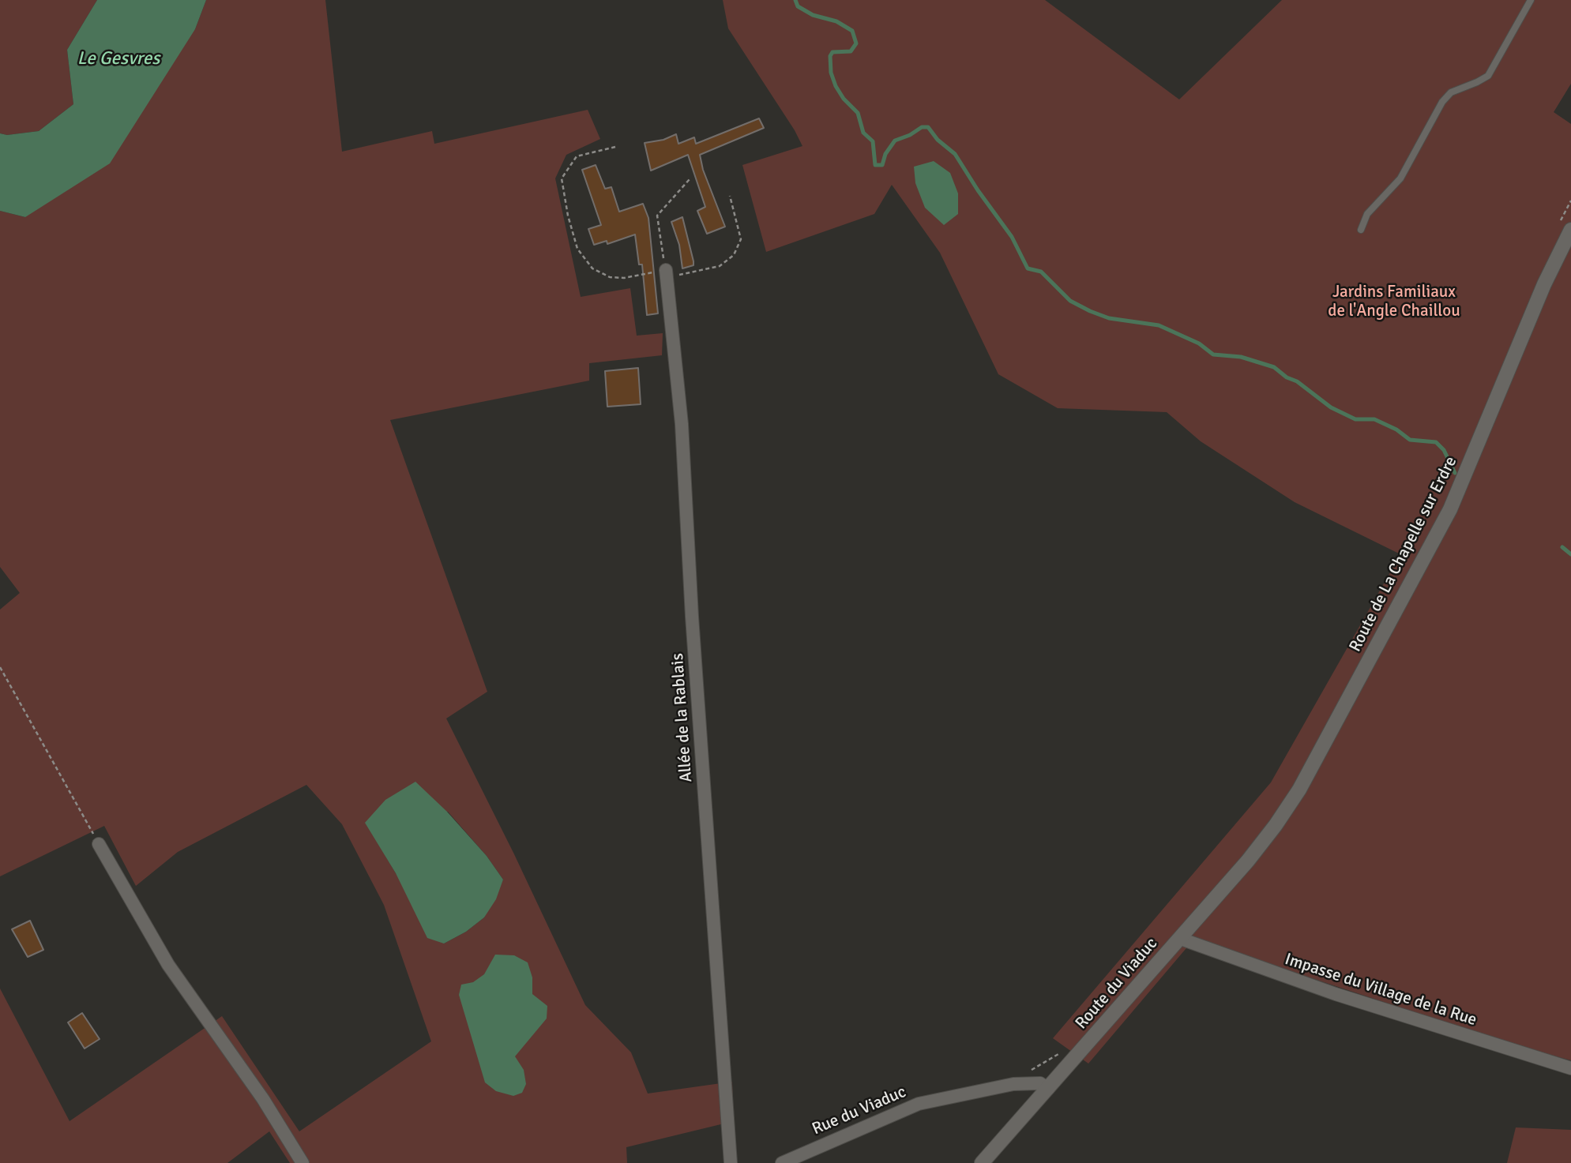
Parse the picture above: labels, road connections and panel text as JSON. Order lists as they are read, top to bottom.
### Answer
{
  "streets": {
    "street": [
      "Route de La Chapelle sur Erdre",
      "Allée de la Rablais",
      "Route du Viaduc",
      "Impasse du Village de la Rue",
      "Rue du Viaduc"
    ]
  },
  "crossings": [
    ["Route de La Chapelle sur Erdre", "Route du Viaduc"],
    ["Route du Viaduc", "Impasse du Village de la Rue"],
    ["Route du Viaduc", "Rue du Viaduc"]
  ],
  "water": ["Le Gesvres"],
  "parks": ["Jardins Familiaux de l'Angle Chaillou"]
}
